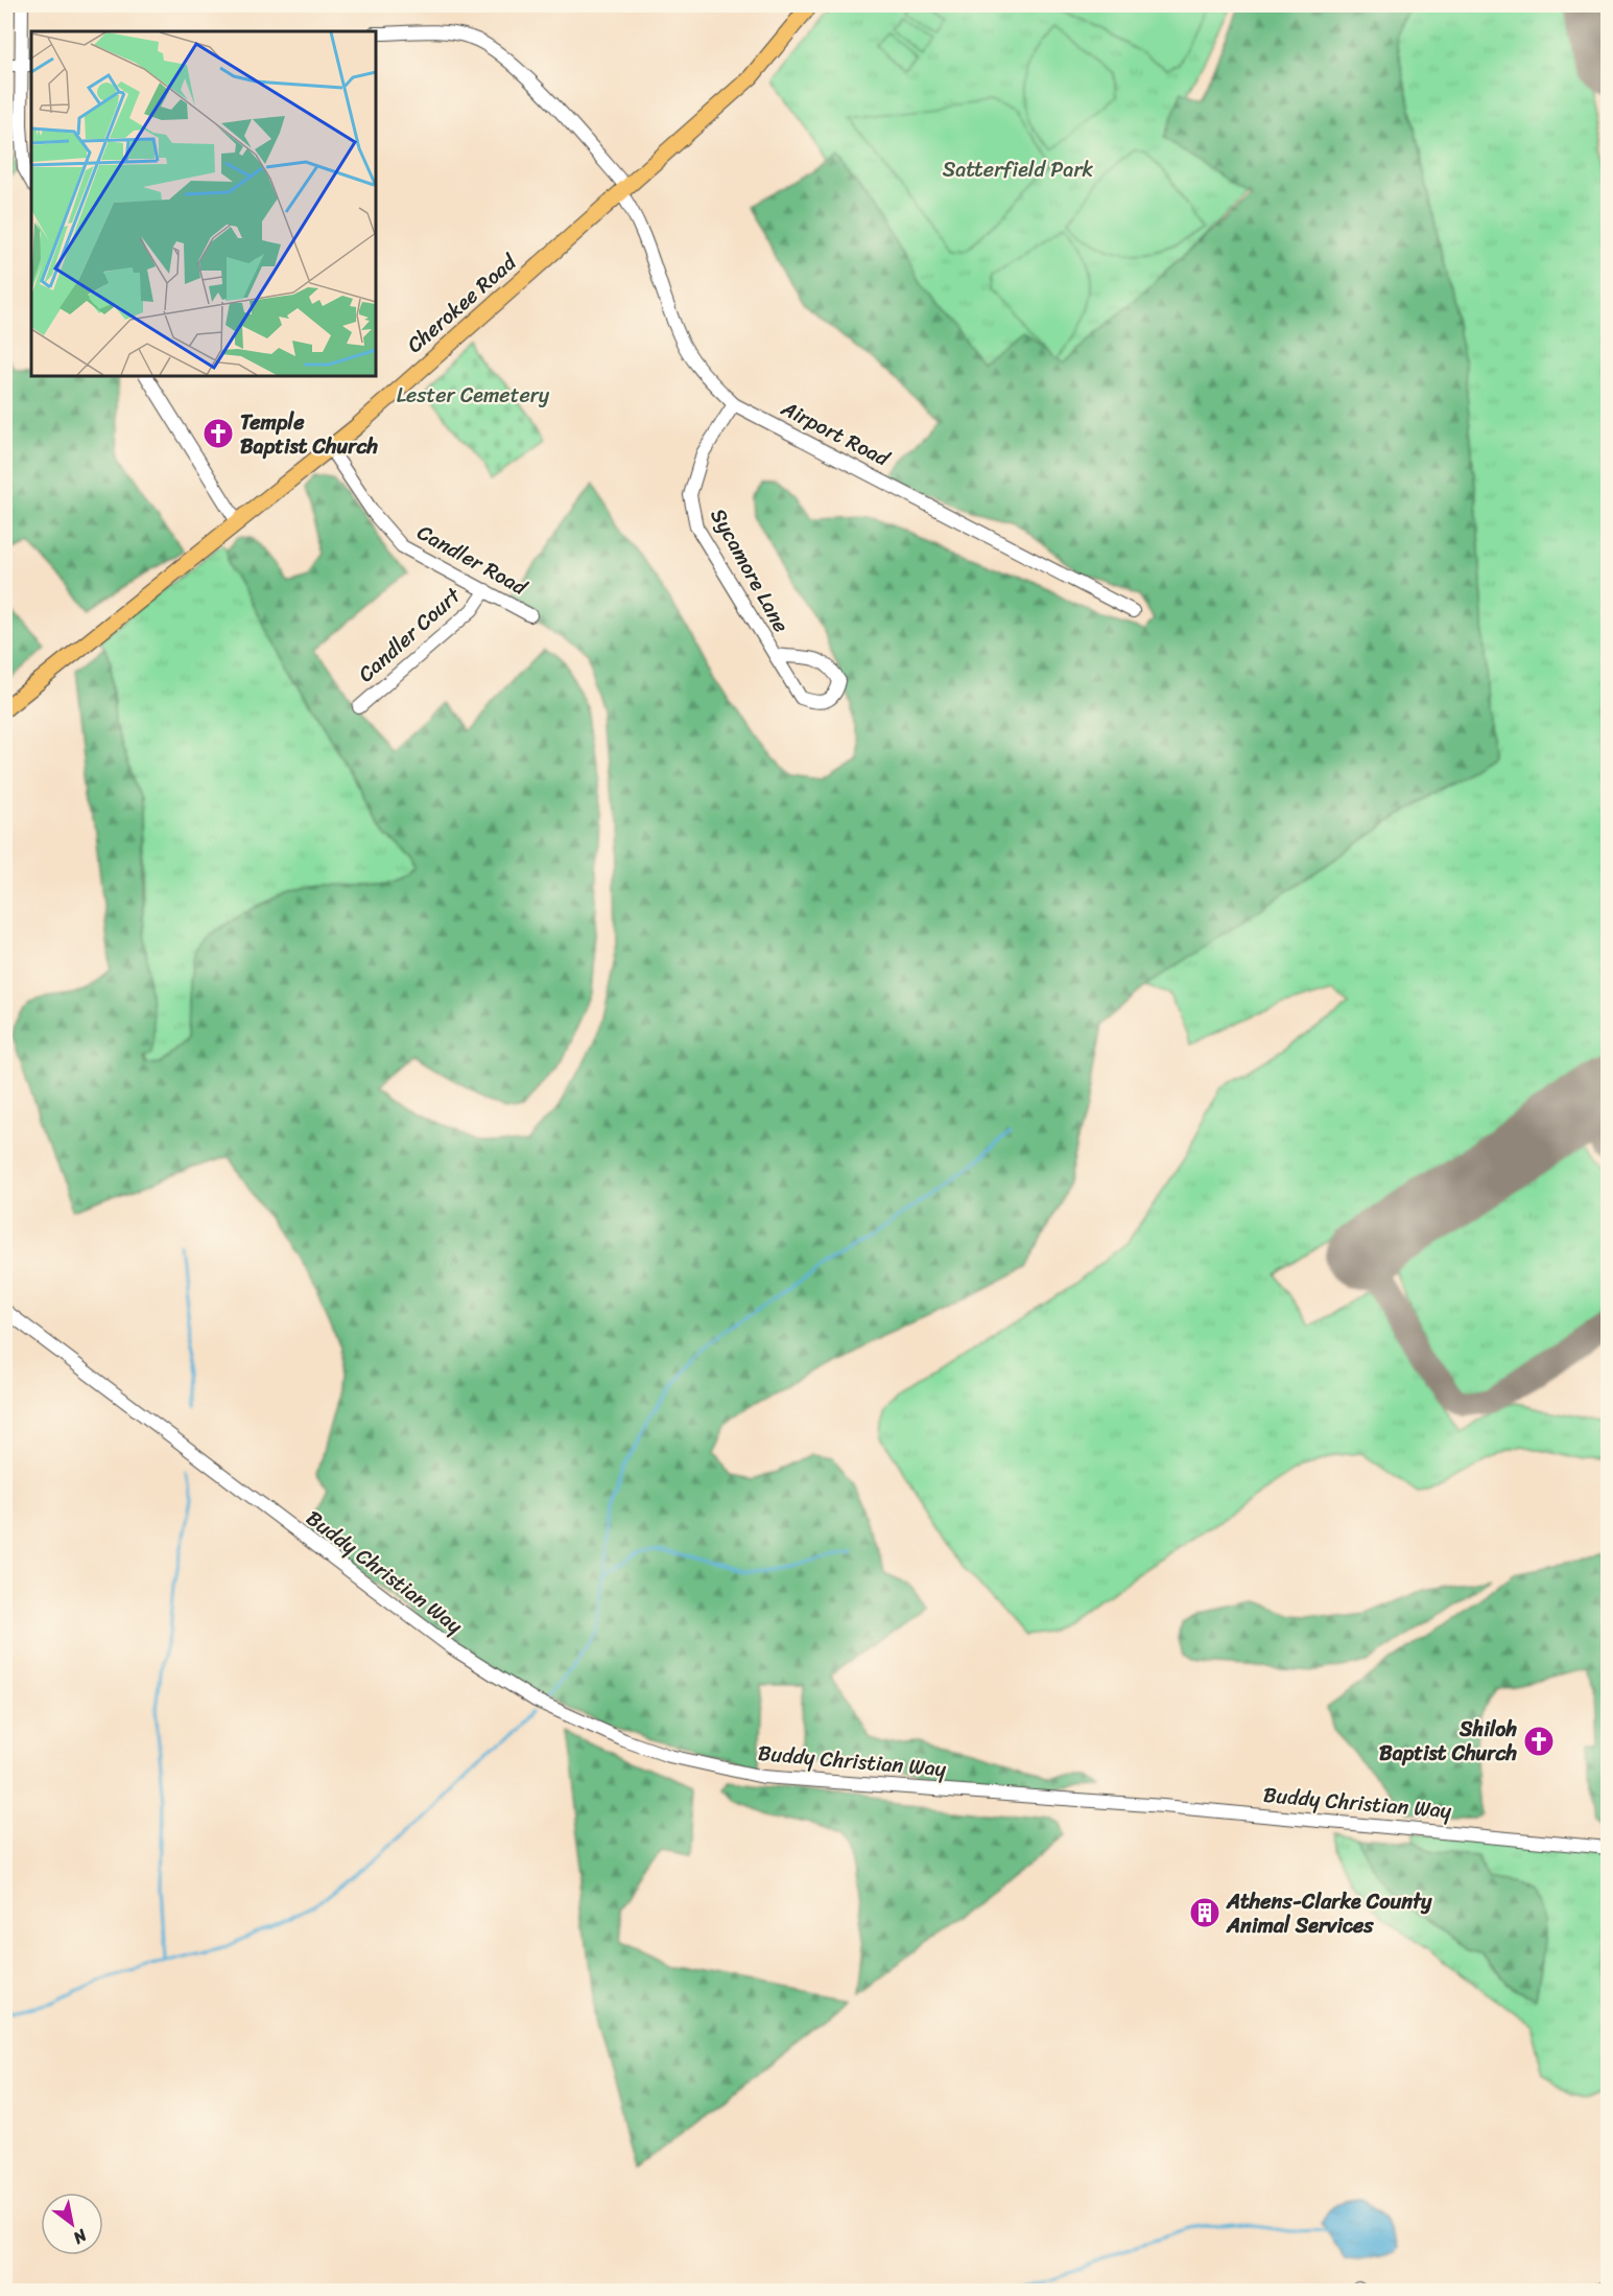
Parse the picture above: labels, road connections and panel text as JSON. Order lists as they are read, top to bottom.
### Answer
{
  "streets": {
    "main road": ["Cherokee Road"],
    "street": [
      "Airport Road",
      "Candler Road",
      "Sycamore Lane",
      "Candler Court",
      "Buddy Christian Way"
    ]
  },
  "crossings": [
    ["Cherokee Road", "Airport Road"],
    ["Cherokee Road", "Candler Road"],
    ["Airport Road", "Sycamore Lane"],
    ["Candler Road", "Candler Court"]
  ],
  "parks": ["Satterfield Park", "Lester Cemetery"],
  "places": {
    "church": ["Temple Baptist Church", "Shiloh Baptist Church"],
    "building": ["Athens-Clarke County Animal Services"]
  },
  "north": "bottom right"
}
